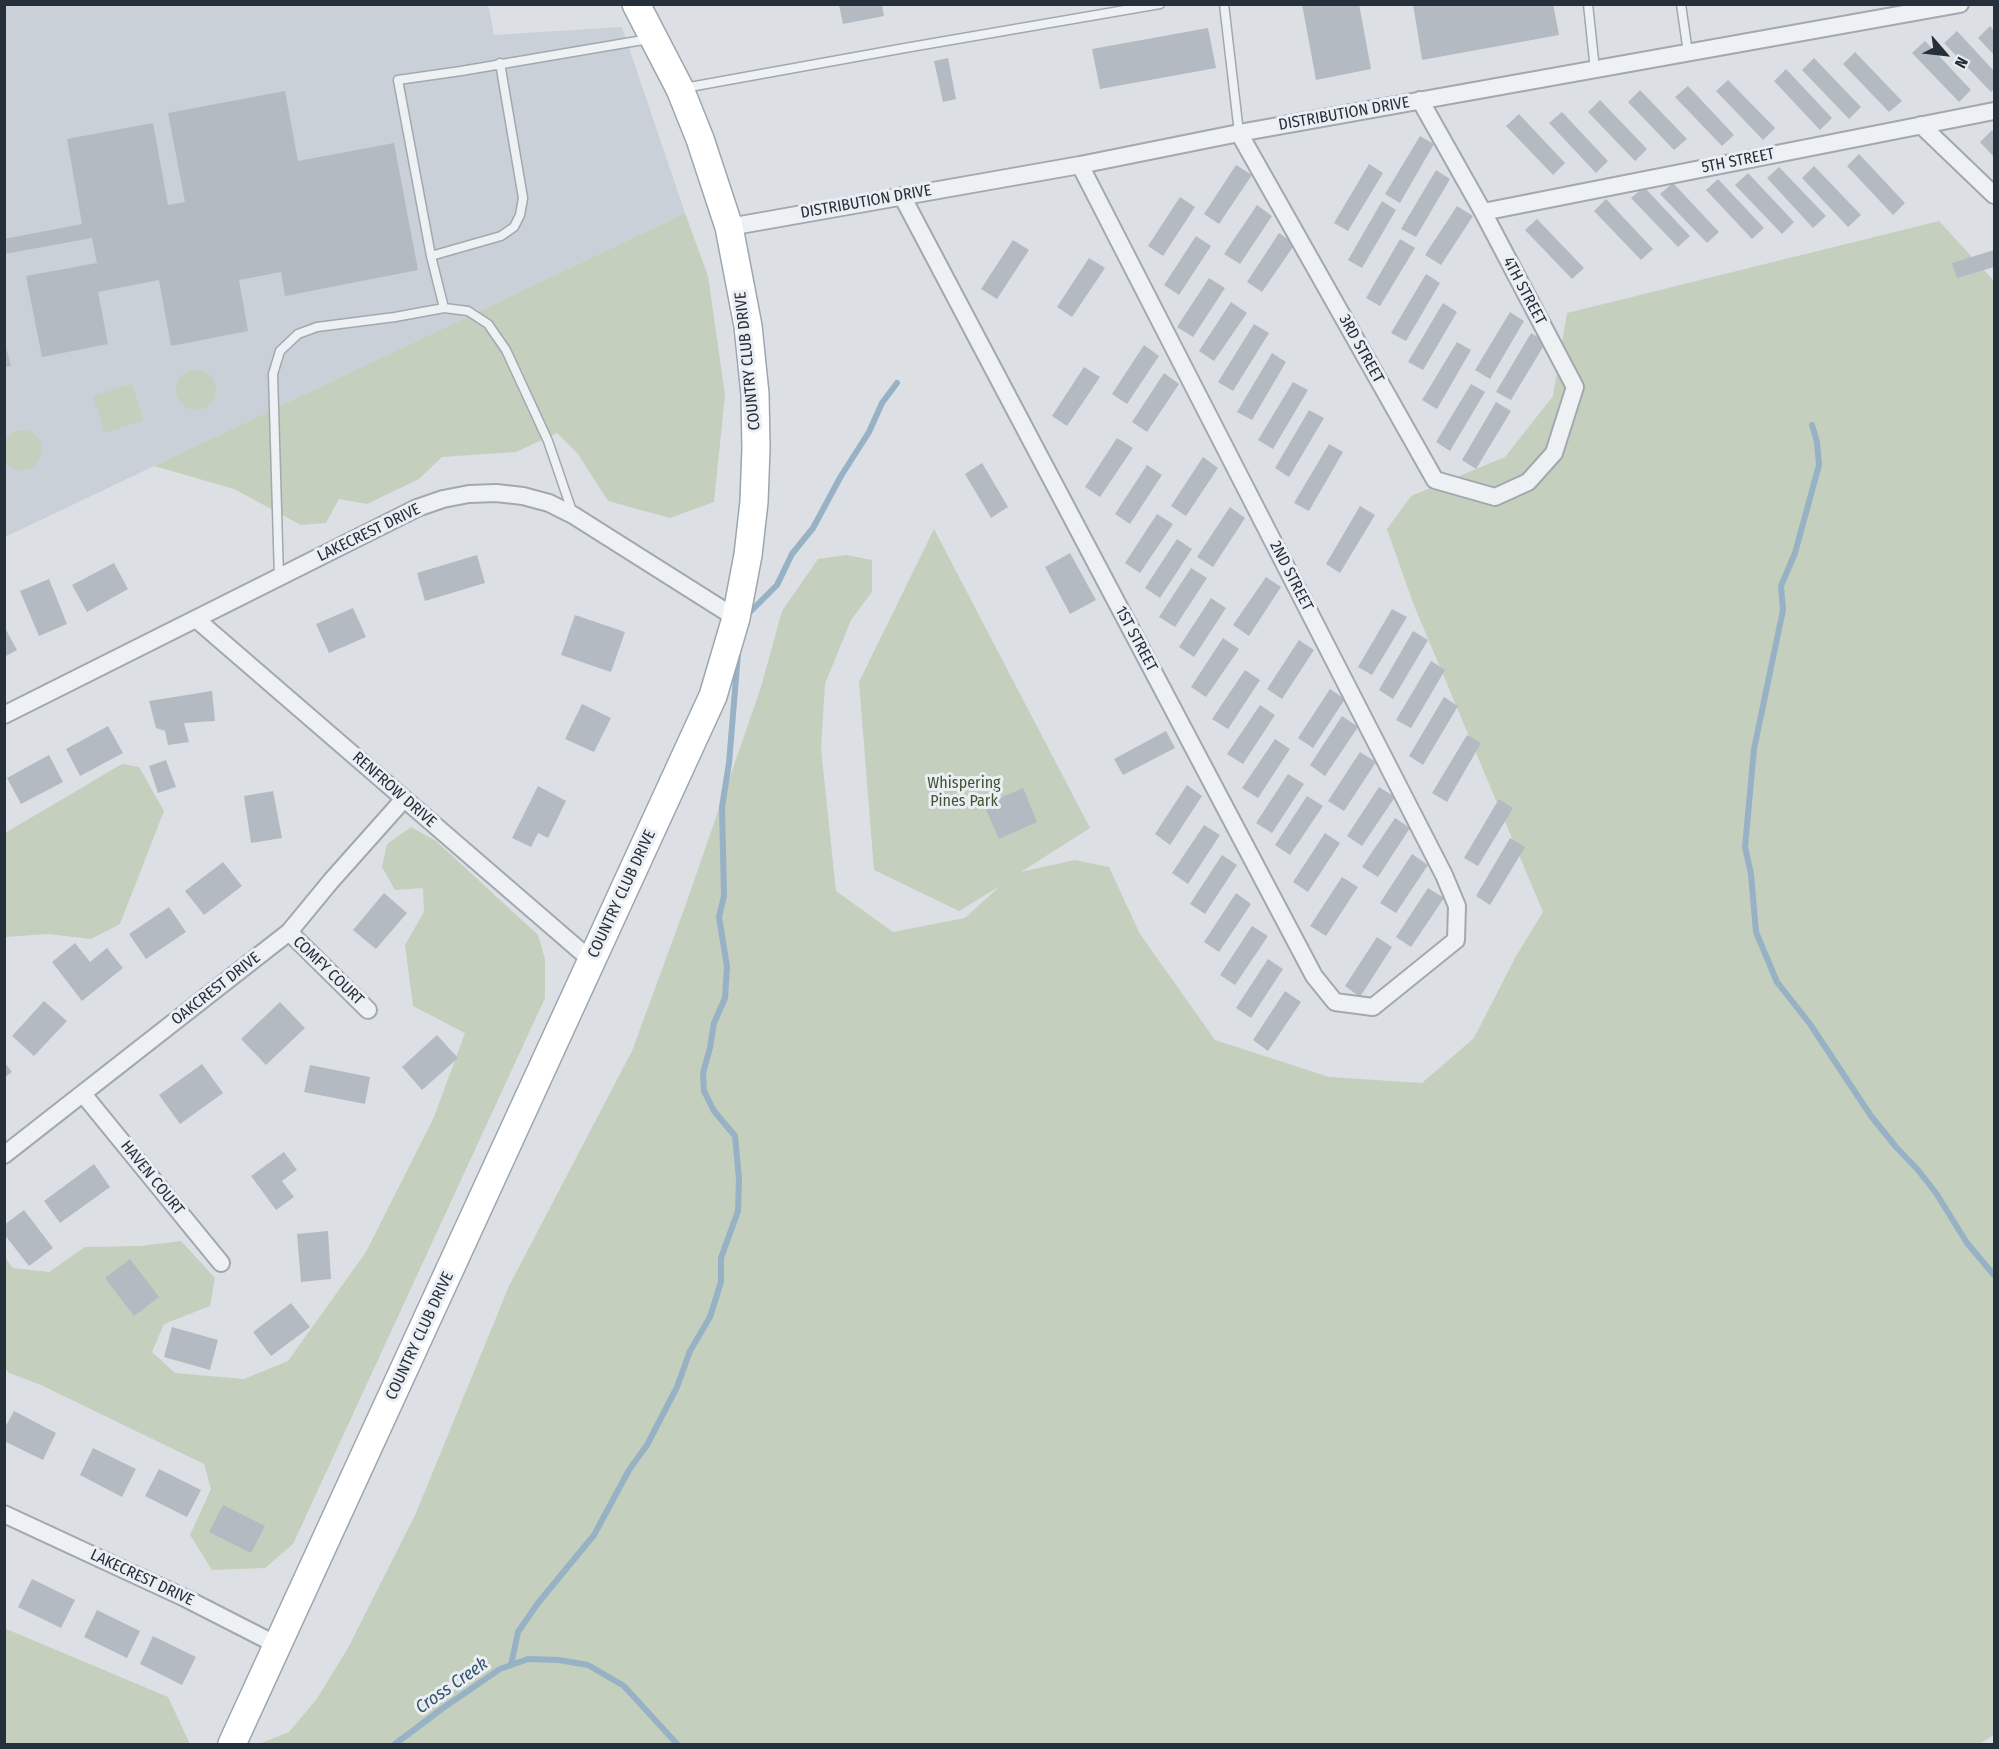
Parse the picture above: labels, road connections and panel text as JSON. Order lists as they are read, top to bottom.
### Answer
{
  "streets": {
    "main road": ["COUNTRY CLUB DRIVE"],
    "street": [
      "DISTRIBUTION DRIVE",
      "5TH STREET",
      "4TH STREET",
      "3RD STREET",
      "LAKECREST DRIVE",
      "2ND STREET",
      "1ST STREET",
      "RENFROW DRIVE",
      "COMFY COURT",
      "OAKCREST DRIVE",
      "HAVEN COURT"
    ]
  },
  "crossings": [
    ["DISTRIBUTION DRIVE", "4TH STREET"],
    ["DISTRIBUTION DRIVE", "3RD STREET"],
    ["DISTRIBUTION DRIVE", "COUNTRY CLUB DRIVE"],
    ["DISTRIBUTION DRIVE", "2ND STREET"],
    ["DISTRIBUTION DRIVE", "1ST STREET"],
    ["5TH STREET", "4TH STREET"],
    ["4TH STREET", "3RD STREET"],
    ["COUNTRY CLUB DRIVE", "LAKECREST DRIVE"],
    ["COUNTRY CLUB DRIVE", "RENFROW DRIVE"],
    ["LAKECREST DRIVE", "RENFROW DRIVE"],
    ["2ND STREET", "1ST STREET"],
    ["RENFROW DRIVE", "OAKCREST DRIVE"],
    ["COMFY COURT", "OAKCREST DRIVE"],
    ["OAKCREST DRIVE", "HAVEN COURT"]
  ],
  "water": ["Cross Creek"],
  "parks": ["Whispering Pines Park"],
  "north": "bottom right"
}
